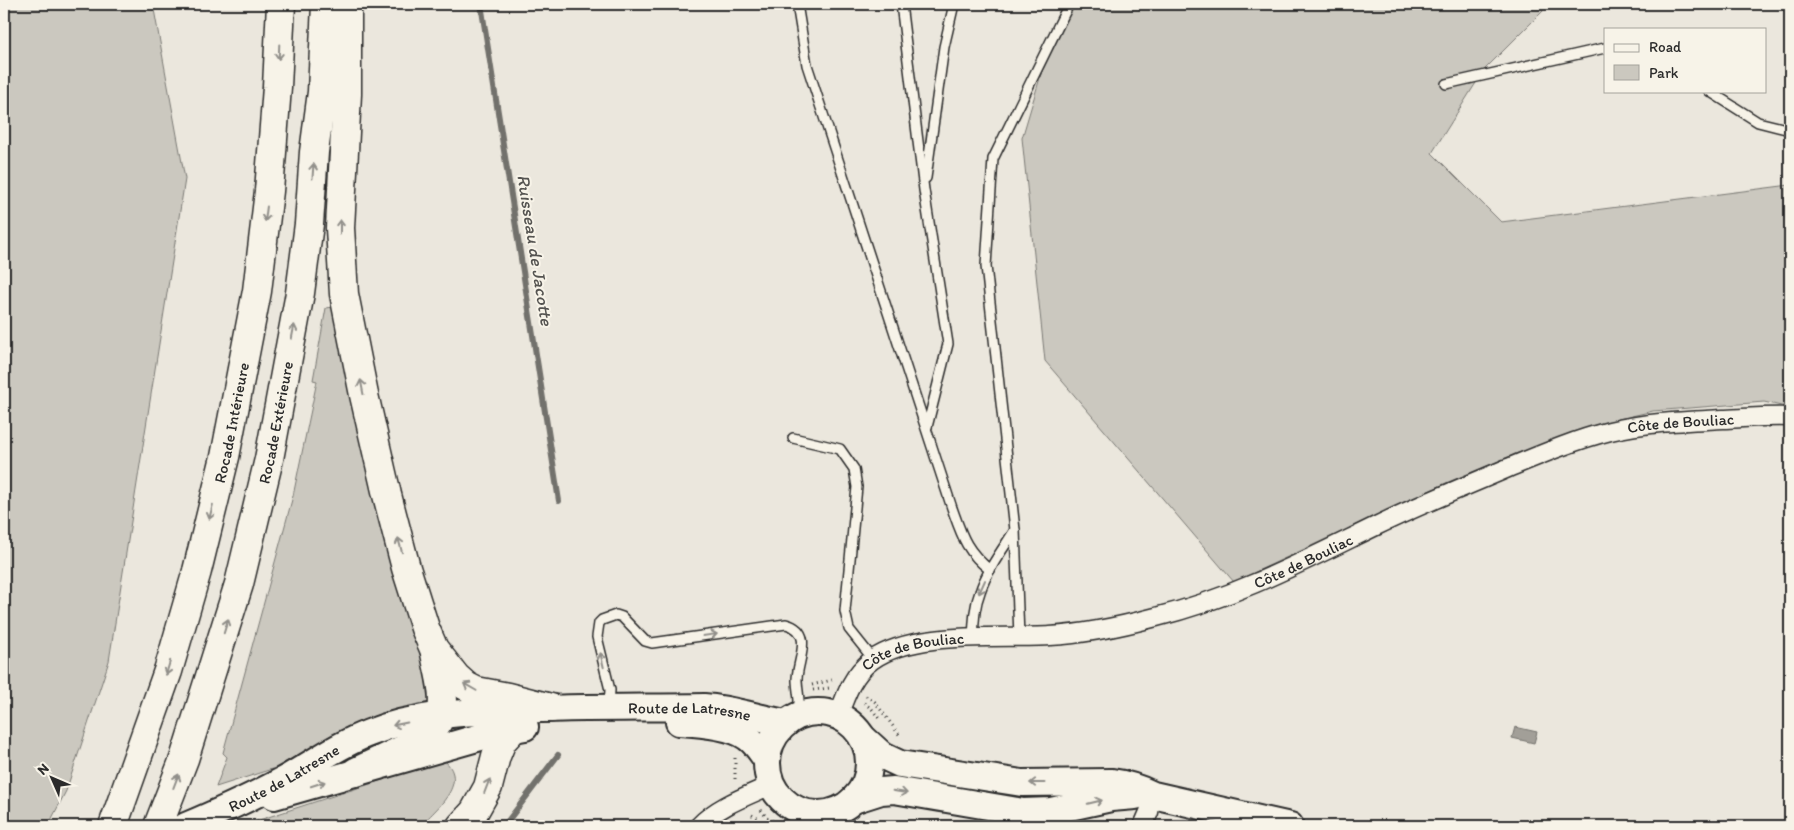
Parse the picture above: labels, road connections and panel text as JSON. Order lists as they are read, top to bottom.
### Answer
{
  "streets": {
    "highway": ["Rocade Intérieure", "Rocade Extérieure"],
    "street": ["Côte de Bouliac", "Route de Latresne"]
  },
  "crossings": [
    ["Côte de Bouliac", "Route de Latresne"]
  ],
  "water": ["Ruisseau de Jacotte"],
  "legend": ["Road", "Park"],
  "north": "top left"
}
